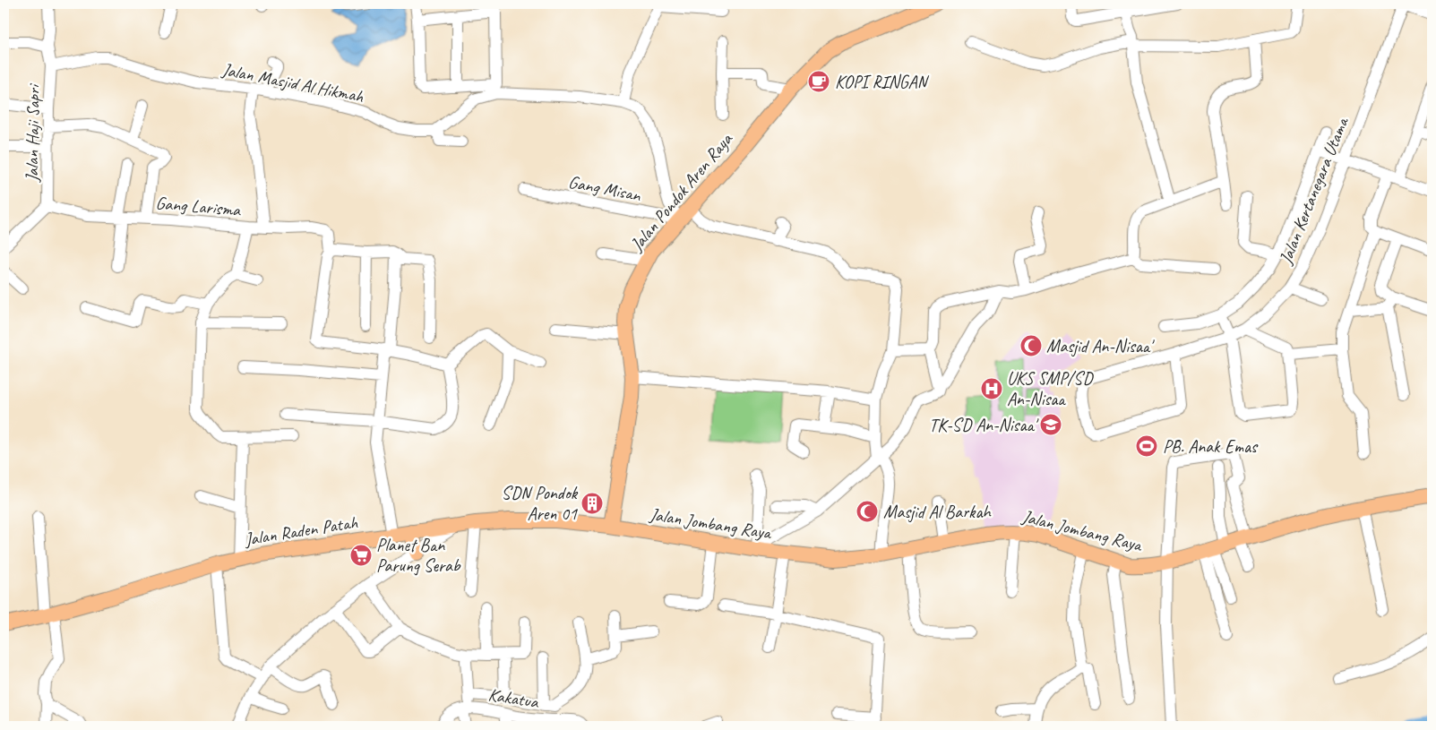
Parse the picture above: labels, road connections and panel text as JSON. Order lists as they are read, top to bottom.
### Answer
{
  "streets": {
    "main road": ["Jalan Pondok Aren Raya", "Jalan Jombang Raya", "Jalan Raden Patah"],
    "street": [
      "Jalan Masjid Al Hikmah",
      "Jalan Haji Sapri",
      "Gang Misan",
      "Jalan Kertanegara Utama",
      "Gang Larisma",
      "Kakatua"
    ]
  },
  "crossings": [
    ["Jalan Masjid Al Hikmah", "Jalan Haji Sapri"],
    ["Jalan Haji Sapri", "Gang Larisma"],
    ["Gang Misan", "Jalan Pondok Aren Raya"],
    ["Jalan Pondok Aren Raya", "Jalan Jombang Raya"],
    ["Jalan Pondok Aren Raya", "Jalan Raden Patah"],
    ["Jalan Jombang Raya", "Jalan Raden Patah"]
  ],
  "places": {
    "cafe": ["KOPI RINGAN"],
    "mosque": ["Masjid An-Nisaa'", "Masjid Al Barkah"],
    "hospital": ["UKS SMP/SD An-Nisaa"],
    "school or university": ["TK-SD An-Nisaa'"],
    "sports": ["PB. Anak Emas"],
    "building": ["SDN Pondok Aren 01"],
    "supermarket": ["Planet Ban Parung Serab"]
  }
}
